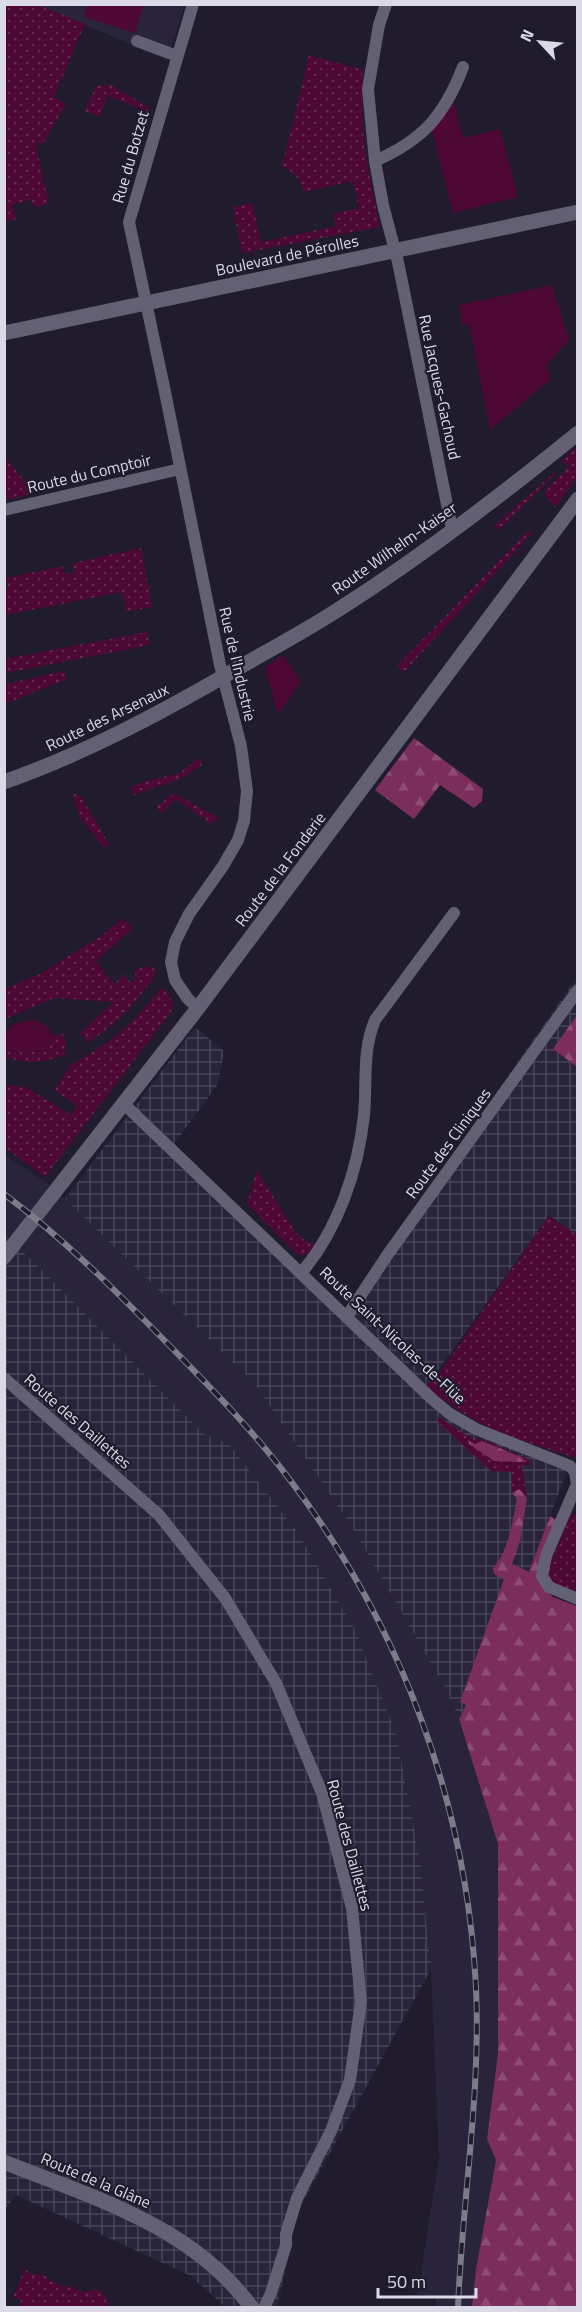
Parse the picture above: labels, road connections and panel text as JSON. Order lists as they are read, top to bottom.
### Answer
{
  "streets": {
    "main road": [
      "Boulevard de Pérolles",
      "Route Wilhelm-Kaiser",
      "Route des Arsenaux",
      "Route de la Fonderie",
      "Route de la Glâne"
    ],
    "street": [
      "Rue du Botzet",
      "Rue Jacques-Gachoud",
      "Route du Comptoir",
      "Rue de l'Industrie",
      "Route des Cliniques",
      "Route Saint-Nicolas-de-Flüe",
      "Route des Daillettes"
    ]
  },
  "crossings": [
    ["Rue du Botzet", "Boulevard de Pérolles"],
    ["Rue du Botzet", "Rue de l'Industrie"],
    ["Boulevard de Pérolles", "Rue Jacques-Gachoud"],
    ["Boulevard de Pérolles", "Rue de l'Industrie"],
    ["Rue Jacques-Gachoud", "Route Wilhelm-Kaiser"],
    ["Route du Comptoir", "Rue de l'Industrie"],
    ["Route Wilhelm-Kaiser", "Rue de l'Industrie"],
    ["Route Wilhelm-Kaiser", "Route des Arsenaux"],
    ["Rue de l'Industrie", "Route des Arsenaux"],
    ["Rue de l'Industrie", "Route de la Fonderie"],
    ["Route de la Fonderie", "Route Saint-Nicolas-de-Flüe"],
    ["Route des Cliniques", "Route Saint-Nicolas-de-Flüe"]
  ],
  "scale_bar": "50 m",
  "north": "top left"
}
